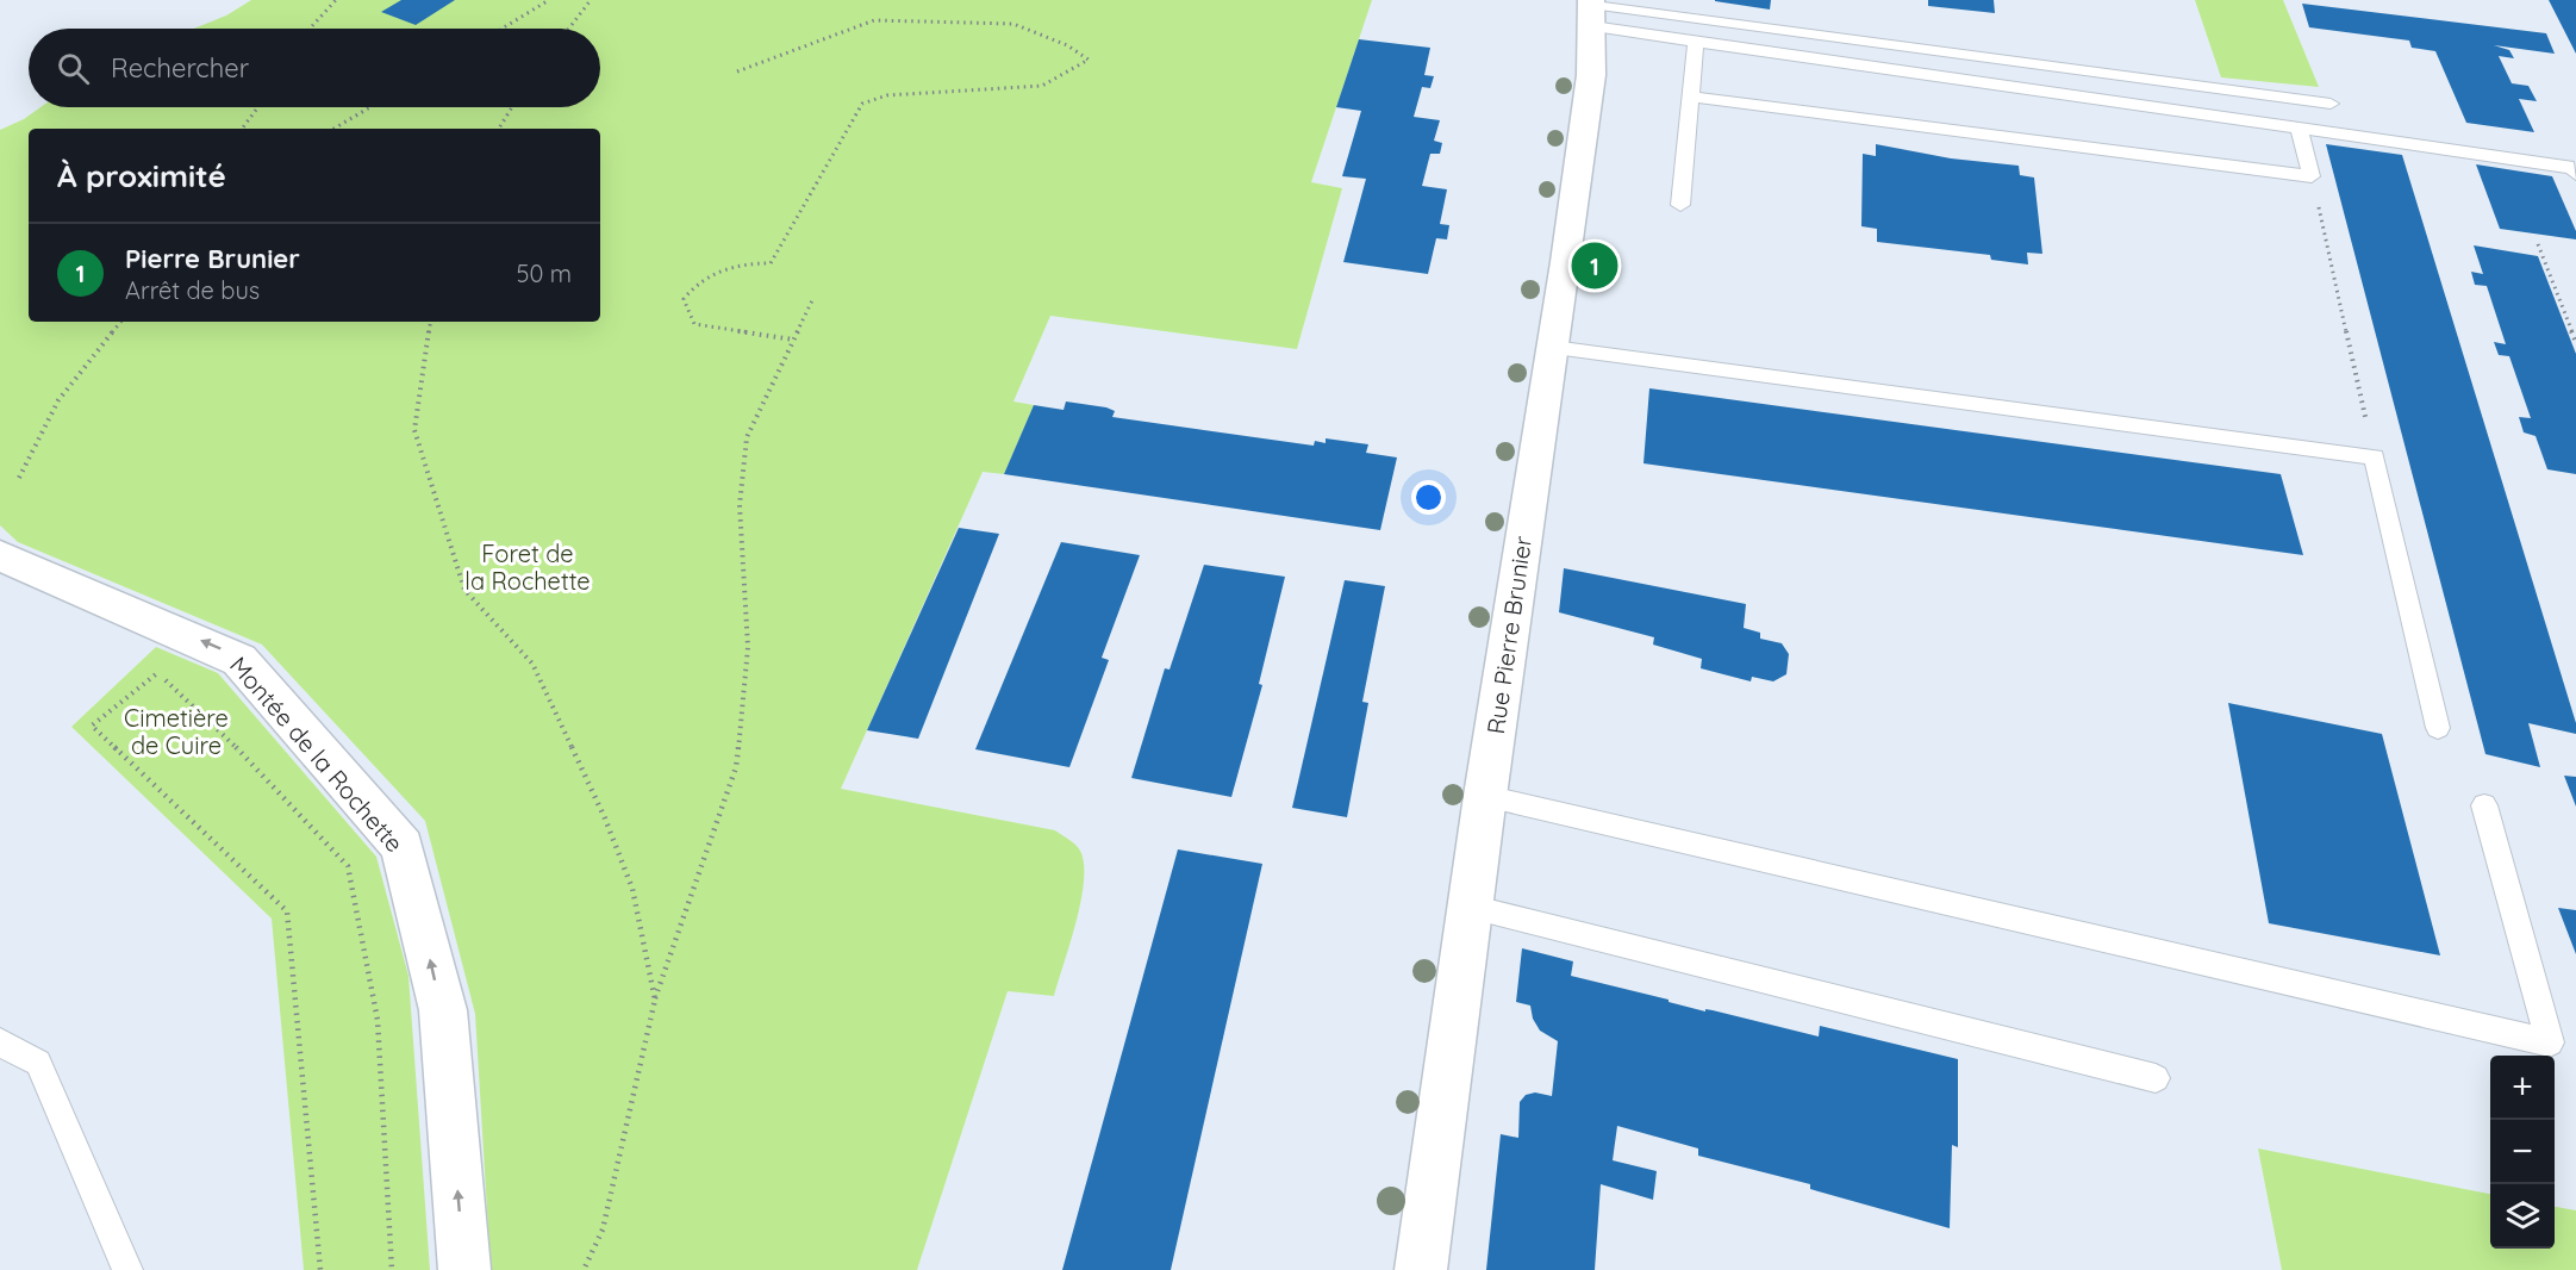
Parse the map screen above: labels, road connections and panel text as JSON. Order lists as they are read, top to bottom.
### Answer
{
  "streets": {
    "street": ["Rue Pierre Brunier", "Montée de la Rochette"]
  },
  "one_way": ["Montée de la Rochette"],
  "parks": ["Foret de la Rochette", "Cimetière de Cuire"],
  "page": {
    "search": "Rechercher",
    "heading": "À proximité",
    "list": [
      {
        "mark": "1",
        "name": "Pierre Brunier",
        "note": "Arrêt de bus",
        "value": "50 m"
      }
    ],
    "pins": "1",
    "map_buttons": ["+", "−"]
  }
}
